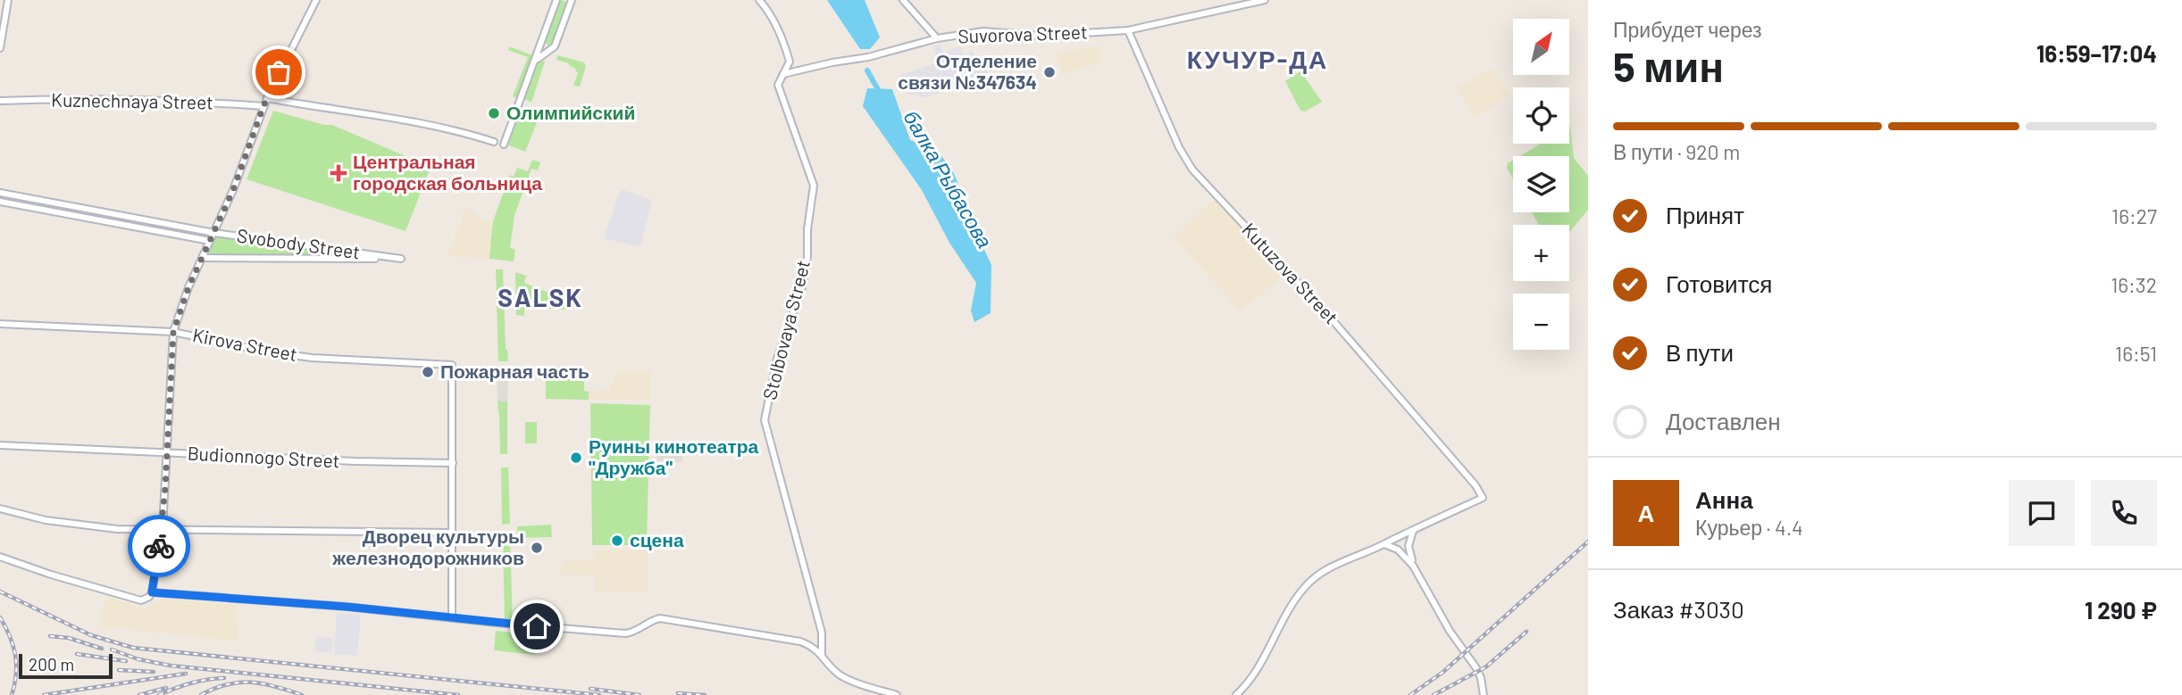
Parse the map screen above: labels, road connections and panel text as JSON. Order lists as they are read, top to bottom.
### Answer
{
  "streets": {
    "main road": [
      "Suvorova Street",
      "Kuznechnaya Street",
      "Svobody Street",
      "Kutuzova Street",
      "Stolbovaya Street",
      "Kirova Street",
      "Budionnogo Street"
    ]
  },
  "crossings": [
    ["Suvorova Street", "Kutuzova Street"],
    ["Suvorova Street", "Stolbovaya Street"],
    ["Kirova Street", "Budionnogo Street"]
  ],
  "districts": ["КУЧУР-ДА", "SALSK"],
  "water": ["балка Рыбасова"],
  "places": {
    "other": [
      "Отделение связи №347634",
      "Олимпийский",
      "Пожарная часть",
      "Руины кинотеатра \"Дружба\"",
      "сцена",
      "Дворец культуры железнодорожников"
    ],
    "health": ["Центральная городская больница"]
  },
  "scale_bar": "200 m",
  "north": "top right",
  "page": {
    "heading": ["5 мин", "Прибудет через", "16:59–17:04"],
    "panel": [
      "Анна",
      "Курьер · 4.4",
      "Заказ #3030",
      "1 290 ₽"
    ],
    "map_buttons": ["+", "−"],
    "bar": "В пути · 920 m",
    "list": [
      ["Принят", "16:27"],
      ["Готовится", "16:32"],
      ["В пути", "16:51"],
      "Доставлен"
    ],
    "round": "А",
    "scale": "200 m"
  }
}
